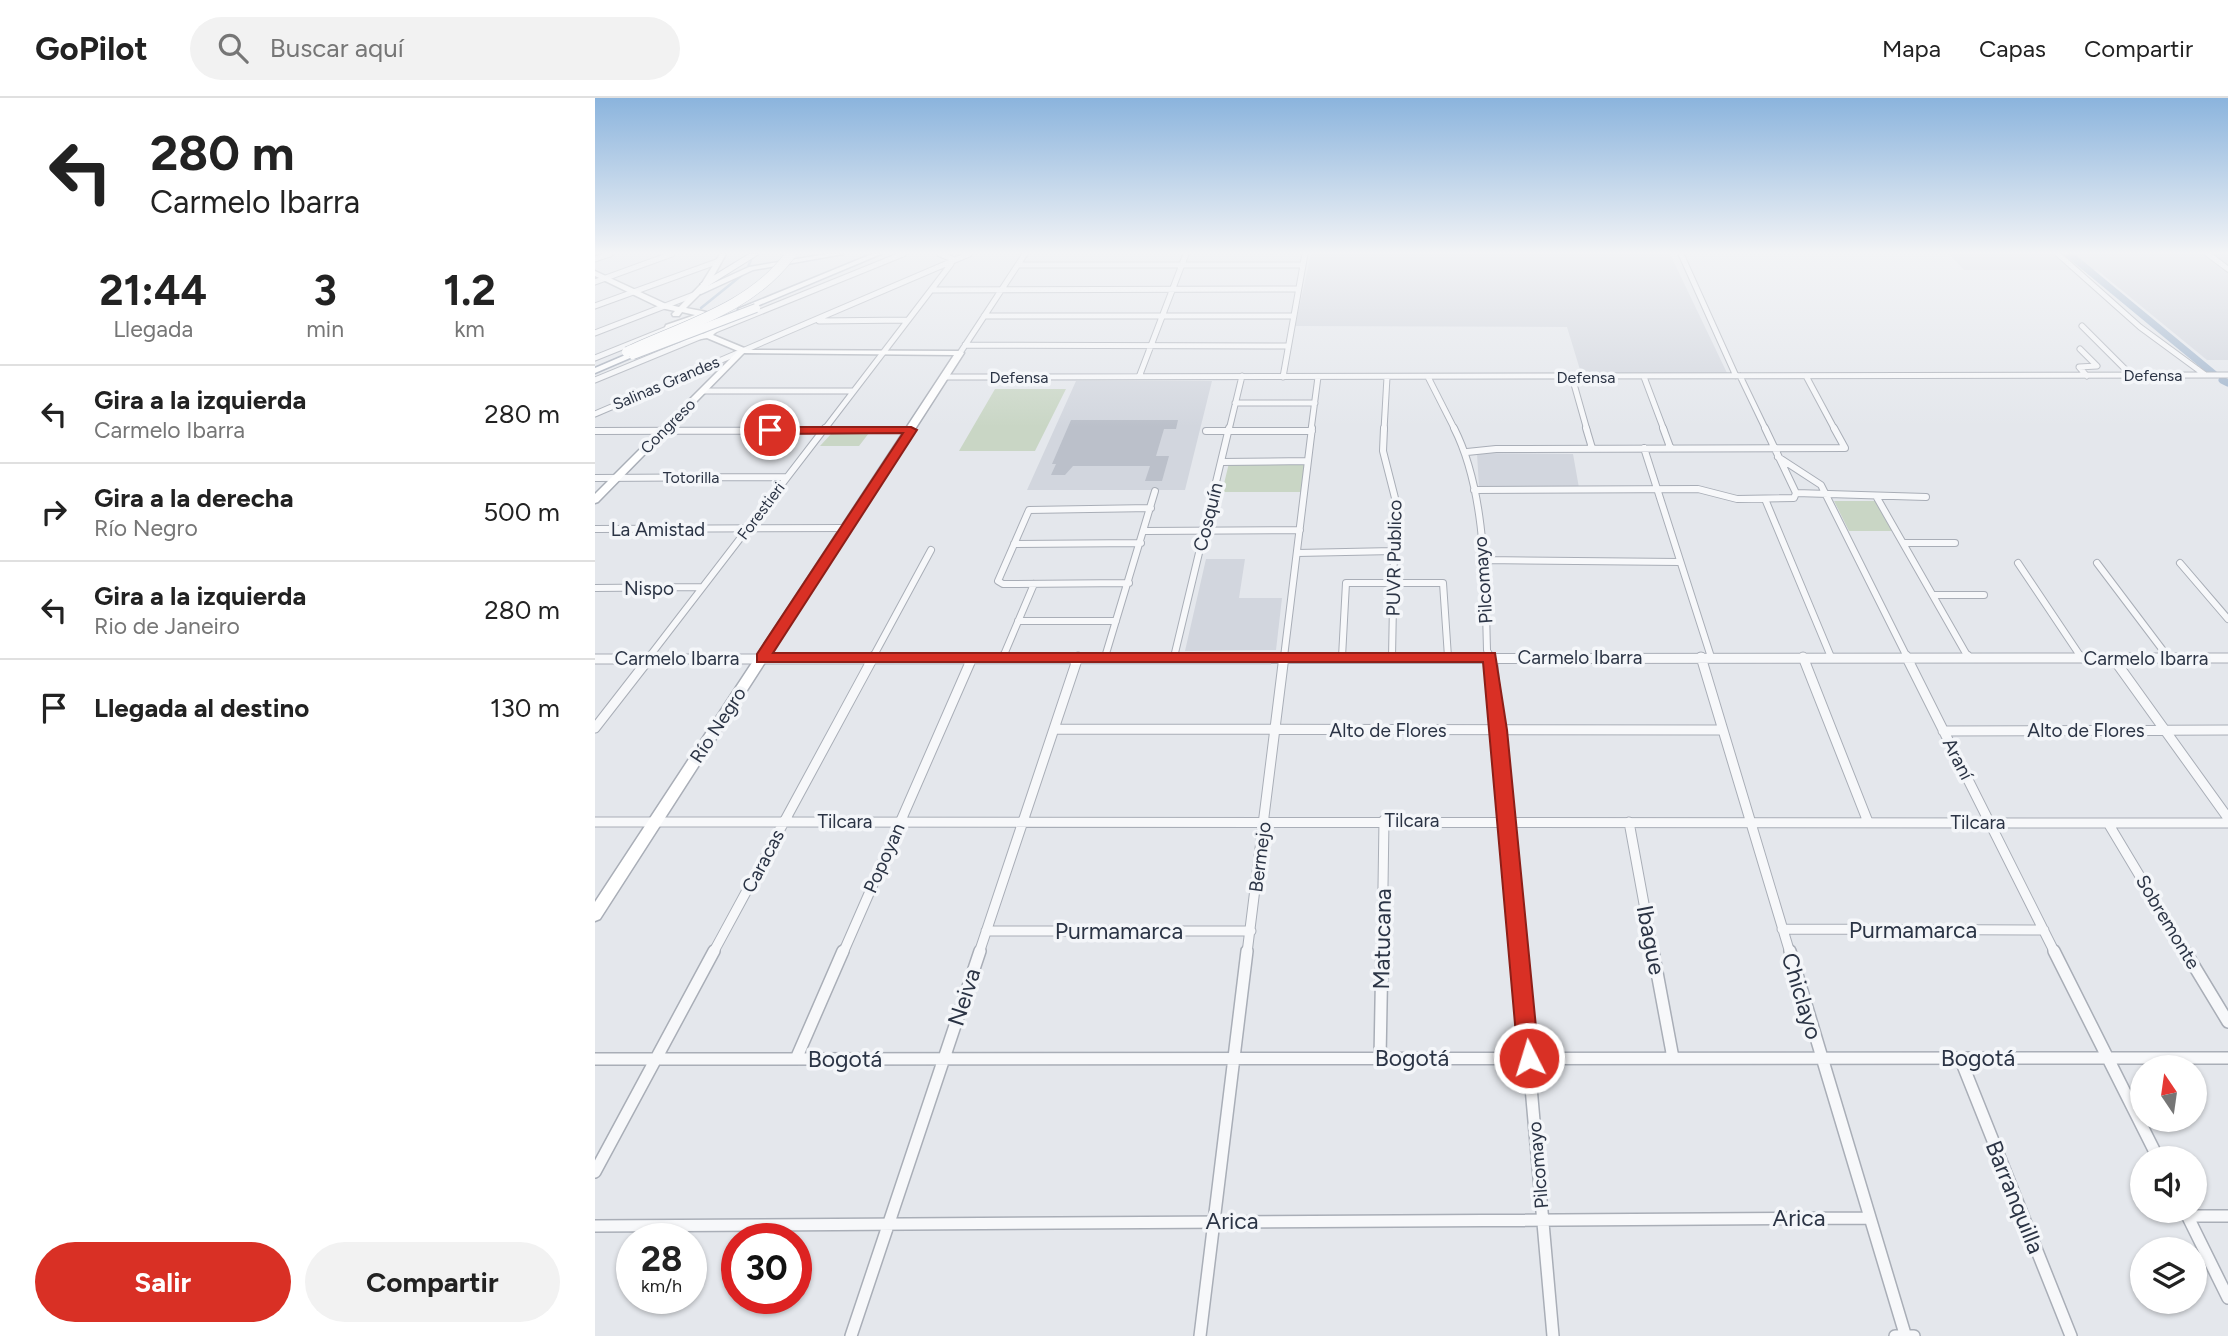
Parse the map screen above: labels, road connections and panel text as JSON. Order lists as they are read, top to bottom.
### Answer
{
  "streets": {
    "main road": ["Congreso", "Río Negro"],
    "street": [
      "Defensa",
      "Salinas Grandes",
      "Totorilla",
      "Forestieri",
      "Cosquín",
      "La Amistad",
      "PUVR Publico",
      "Pilcomayo",
      "Nispo",
      "Carmelo Ibarra",
      "Alto de Flores",
      "Araní",
      "Tilcara",
      "Bermejo",
      "Popoyan",
      "Caracas",
      "Sobremonte",
      "Purmamarca",
      "Matucana",
      "Ibague",
      "Chiclayo",
      "Neiva",
      "Bogotá",
      "Barranquilla",
      "Arica"
    ]
  },
  "crossings": [
    ["Defensa", "Cosquín"],
    ["Defensa", "PUVR Publico"],
    ["Defensa", "Pilcomayo"],
    ["Defensa", "Río Negro"],
    ["Defensa", "Bermejo"],
    ["Salinas Grandes", "Congreso"],
    ["Congreso", "Totorilla"],
    ["Totorilla", "Forestieri"],
    ["Forestieri", "La Amistad"],
    ["Forestieri", "Nispo"],
    ["Forestieri", "Carmelo Ibarra"],
    ["Cosquín", "Carmelo Ibarra"],
    ["La Amistad", "Río Negro"],
    ["PUVR Publico", "Carmelo Ibarra"],
    ["Pilcomayo", "Carmelo Ibarra"],
    ["Pilcomayo", "Alto de Flores"],
    ["Pilcomayo", "Tilcara"],
    ["Pilcomayo", "Bogotá"],
    ["Pilcomayo", "Arica"],
    ["Carmelo Ibarra", "Río Negro"],
    ["Carmelo Ibarra", "Araní"],
    ["Carmelo Ibarra", "Bermejo"],
    ["Carmelo Ibarra", "Popoyan"],
    ["Carmelo Ibarra", "Caracas"],
    ["Carmelo Ibarra", "Chiclayo"],
    ["Carmelo Ibarra", "Neiva"],
    ["Río Negro", "Tilcara"],
    ["Alto de Flores", "Araní"],
    ["Alto de Flores", "Bermejo"],
    ["Alto de Flores", "Chiclayo"],
    ["Alto de Flores", "Neiva"],
    ["Araní", "Tilcara"],
    ["Araní", "Purmamarca"],
    ["Araní", "Bogotá"],
    ["Tilcara", "Bermejo"],
    ["Tilcara", "Popoyan"],
    ["Tilcara", "Caracas"],
    ["Tilcara", "Sobremonte"],
    ["Tilcara", "Matucana"],
    ["Tilcara", "Ibague"],
    ["Tilcara", "Chiclayo"],
    ["Tilcara", "Neiva"],
    ["Bermejo", "Purmamarca"],
    ["Bermejo", "Bogotá"],
    ["Bermejo", "Arica"],
    ["Popoyan", "Bogotá"],
    ["Caracas", "Bogotá"],
    ["Purmamarca", "Chiclayo"],
    ["Purmamarca", "Neiva"],
    ["Matucana", "Bogotá"],
    ["Ibague", "Bogotá"],
    ["Chiclayo", "Bogotá"],
    ["Chiclayo", "Arica"],
    ["Neiva", "Bogotá"],
    ["Neiva", "Arica"],
    ["Bogotá", "Barranquilla"]
  ],
  "north": "top",
  "page": {
    "header": "GoPilot",
    "search": "Buscar aquí",
    "nav": ["Mapa", "Capas", "Compartir"],
    "turn": ["280 m", "Carmelo Ibarra"],
    "eta": [
      "21:44",
      "Llegada",
      "3",
      "min",
      "1.2",
      "km"
    ],
    "list": [
      {
        "name": "Gira a la izquierda",
        "note": "Carmelo Ibarra",
        "value": "280 m"
      },
      {
        "name": "Gira a la derecha",
        "note": "Río Negro",
        "value": "500 m"
      },
      {
        "name": "Gira a la izquierda",
        "note": "Rio de Janeiro",
        "value": "280 m"
      },
      {
        "name": "Llegada al destino",
        "value": "130 m"
      }
    ],
    "speed": "28 km/h",
    "limit": "30",
    "buttons": ["Salir", "Compartir"]
  }
}
